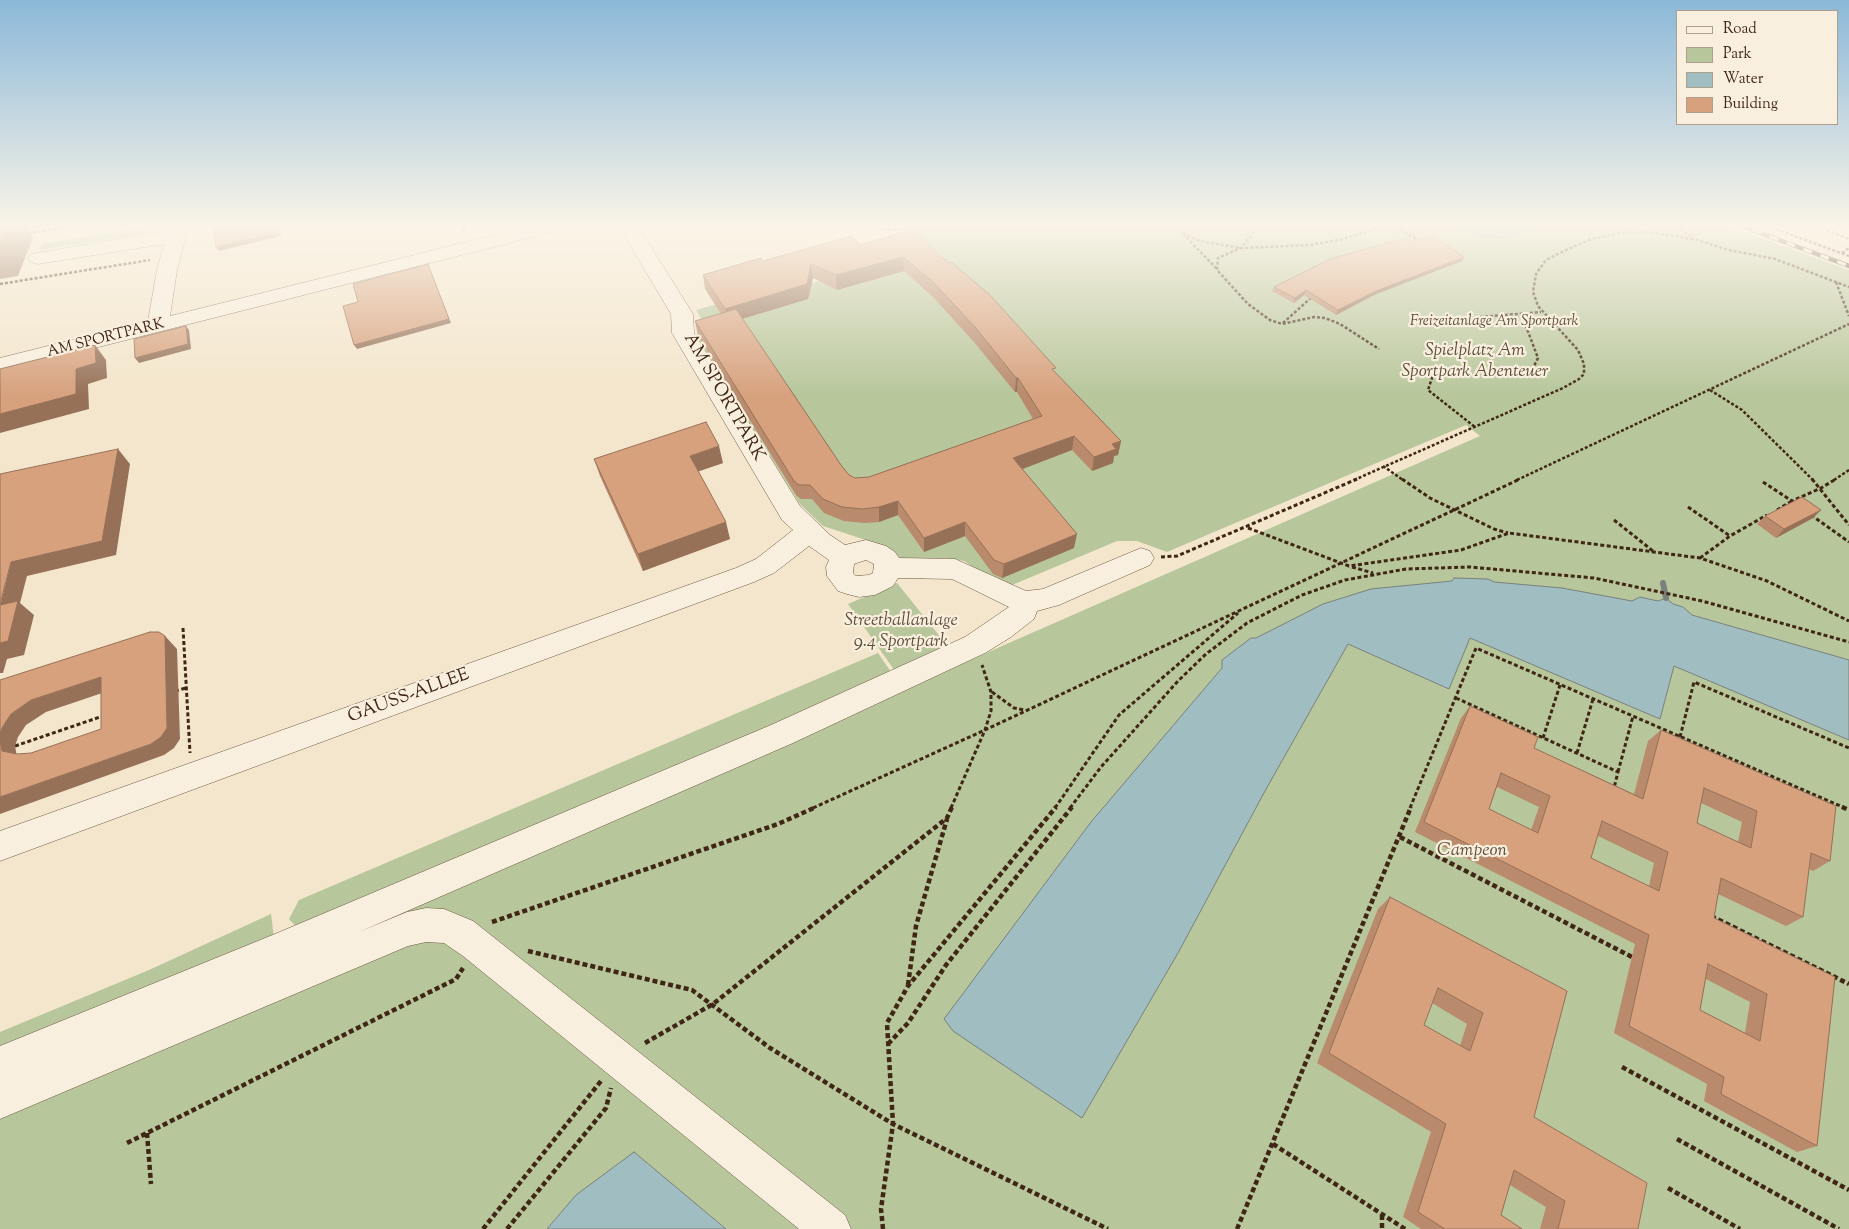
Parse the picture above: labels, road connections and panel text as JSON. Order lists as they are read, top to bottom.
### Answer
{
  "streets": {
    "street": ["AM SPORTPARK", "GAUSS-ALLEE"]
  },
  "crossings": [
    ["AM SPORTPARK", "GAUSS-ALLEE"]
  ],
  "parks": [
    "Freizeitanlage Am Sportpark",
    "Spielplatz Am Sportpark Abenteuer",
    "Streetballanlage 9.4 Sportpark",
    "Campeon"
  ],
  "legend": [
    "Road",
    "Park",
    "Water",
    "Building"
  ]
}
